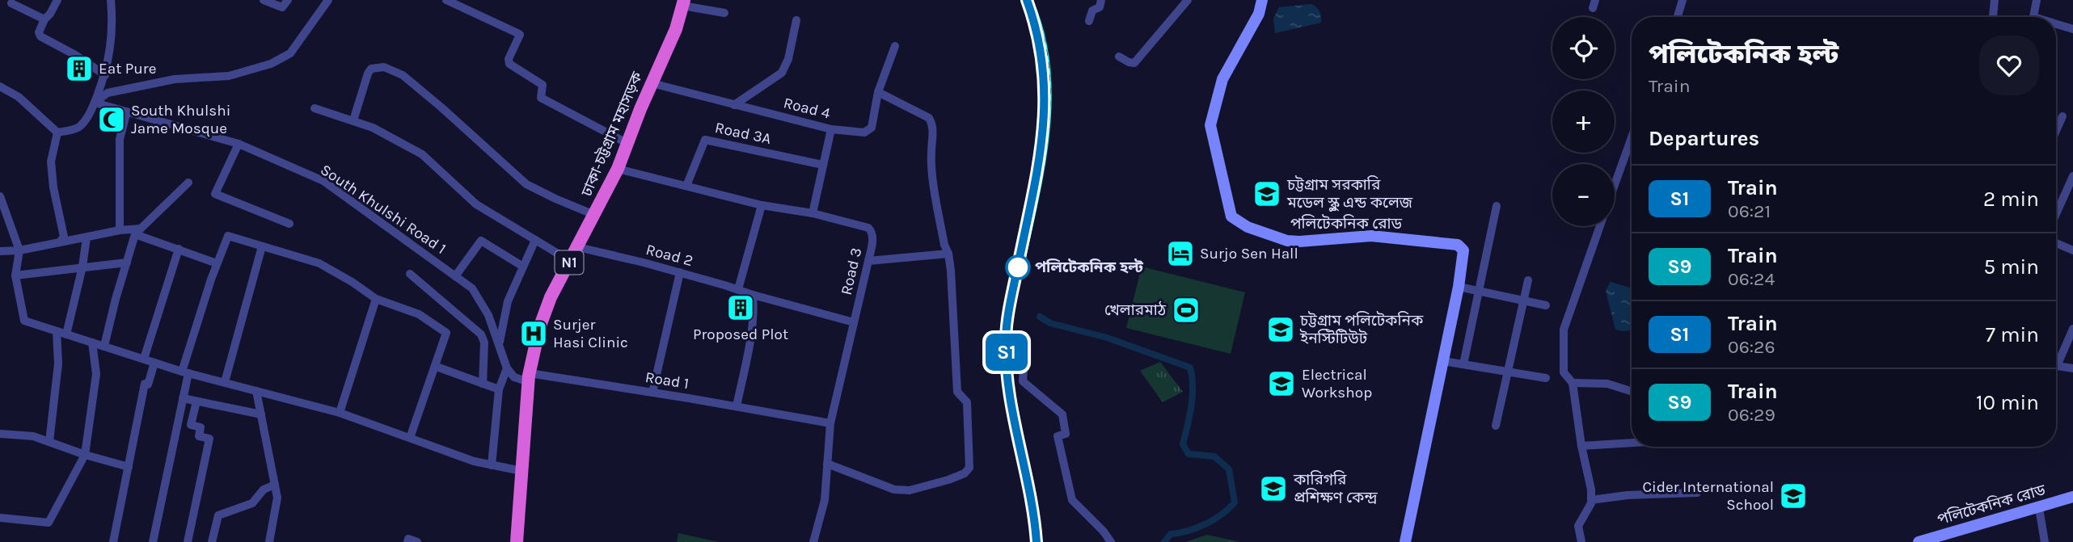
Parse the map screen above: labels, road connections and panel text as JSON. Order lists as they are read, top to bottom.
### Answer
{
  "streets": {
    "highway": ["ঢাকা-চট্টগ্রাম মহাসড়ক", "N1"],
    "main road": ["পলিটেকনিক রোড"],
    "street": [
      "Road 4",
      "Road 3A",
      "South Khulshi Road 1",
      "Road 2",
      "Road 3",
      "Road 1"
    ]
  },
  "crossings": [
    ["Road 4", "ঢাকা-চট্টগ্রাম মহাসড়ক"],
    ["Road 3A", "Road 3"],
    ["ঢাকা-চট্টগ্রাম মহাসড়ক", "Road 2"],
    ["ঢাকা-চট্টগ্রাম মহাসড়ক", "Road 3"],
    ["ঢাকা-চট্টগ্রাম মহাসড়ক", "Road 1"],
    ["Road 2", "Road 3"],
    ["Road 3", "Road 1"]
  ],
  "places": {
    "building": ["Eat Pure", "Proposed Plot"],
    "mosque": ["South Khulshi Jame Mosque"],
    "school or university": [
      "চট্টগ্রাম সরকারি মডেল স্কুল এন্ড কলেজ",
      "চট্টগ্রাম পলিটেকনিক ইনস্টিটিউট",
      "Electrical Workshop",
      "কারিগরি প্রশিক্ষণ কেন্দ্র",
      "Cider International School"
    ],
    "hotel": ["Surjo Sen Hall"],
    "other": ["পলিটেকনিক হল্ট"],
    "sports": ["খেলারমাঠ"],
    "hospital": ["Surjer Hasi Clinic"]
  },
  "page": {
    "on_map": "S1",
    "map_buttons": ["+", "−"],
    "heading": [
      ["পলিটেকনিক হল্ট", "Train"],
      "Departures"
    ],
    "list": [
      {
        "mark": "S1",
        "name": "Train",
        "note": "06:21",
        "value": "2 min"
      },
      {
        "mark": "S9",
        "name": "Train",
        "note": "06:24",
        "value": "5 min"
      },
      {
        "mark": "S1",
        "name": "Train",
        "note": "06:26",
        "value": "7 min"
      },
      {
        "mark": "S9",
        "name": "Train",
        "note": "06:29",
        "value": "10 min"
      }
    ]
  }
}
